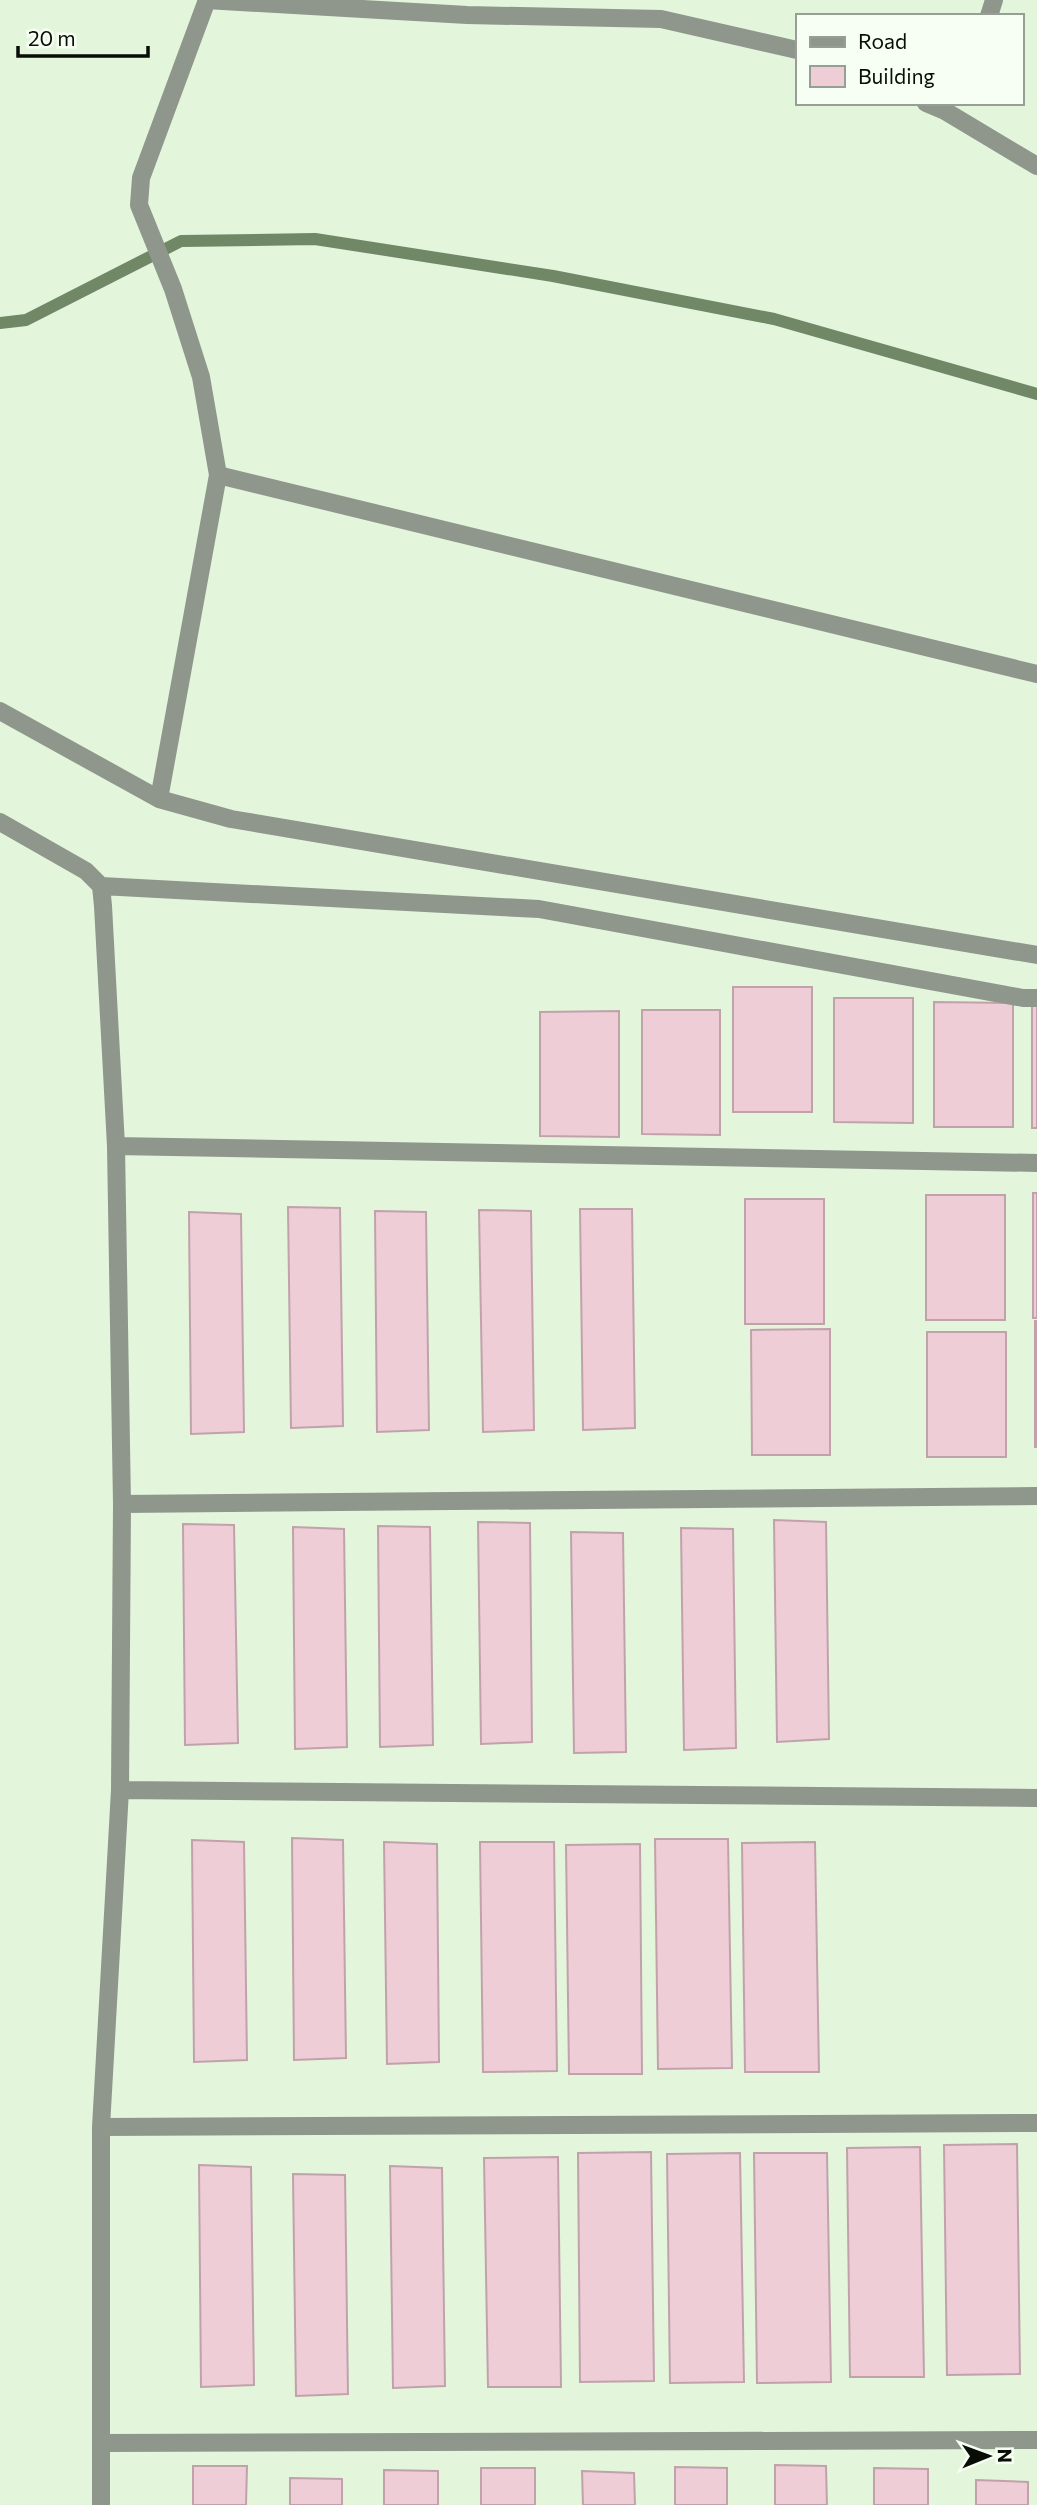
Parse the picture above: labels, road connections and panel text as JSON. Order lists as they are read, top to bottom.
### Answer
{
  "legend": ["Road", "Building"],
  "scale_bar": "20 m",
  "north": "right"
}
